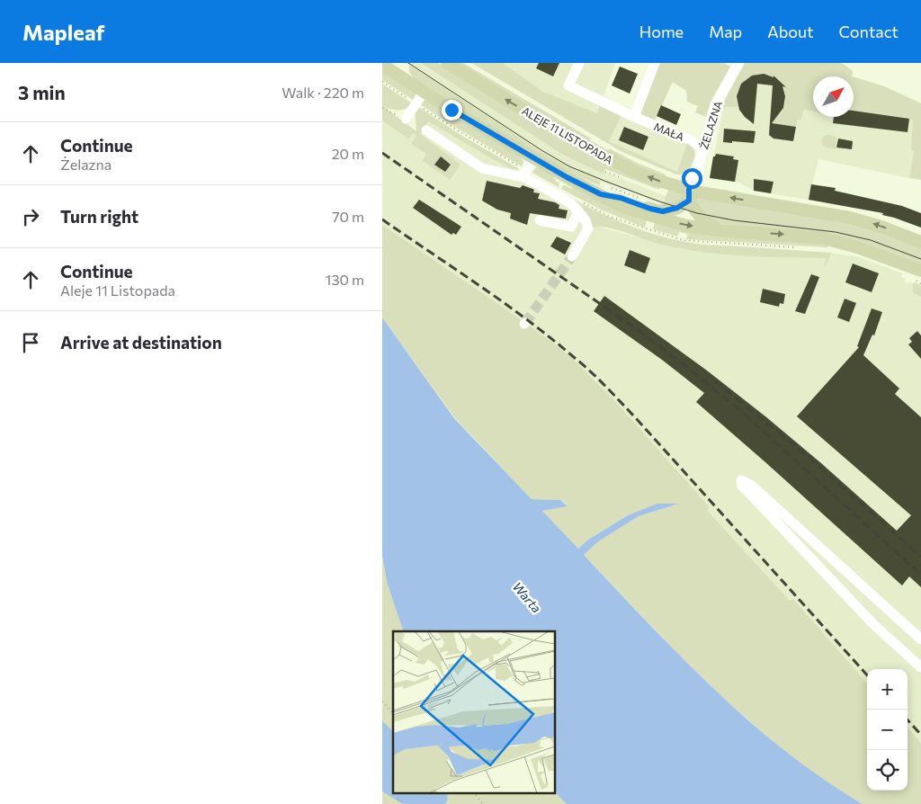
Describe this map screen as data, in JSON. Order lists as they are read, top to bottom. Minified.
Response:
{"streets":{"main road":["ALEJE 11 LISTOPADA"],"street":["ŻELAZNA","MAŁA"]},"crossings":[["ŻELAZNA","MAŁA"],["ŻELAZNA","ALEJE 11 LISTOPADA"]],"water":["Warta"],"north":"top right","page":{"header":"Mapleaf","nav":["Home","Map","About","Contact"],"heading":["3 min","Walk · 220 m"],"list":[["Continue","Żelazna","20 m"],["Turn right","70 m"],["Continue","Aleje 11 Listopada","130 m"],"Arrive at destination"],"map_buttons":["+","−"]}}
